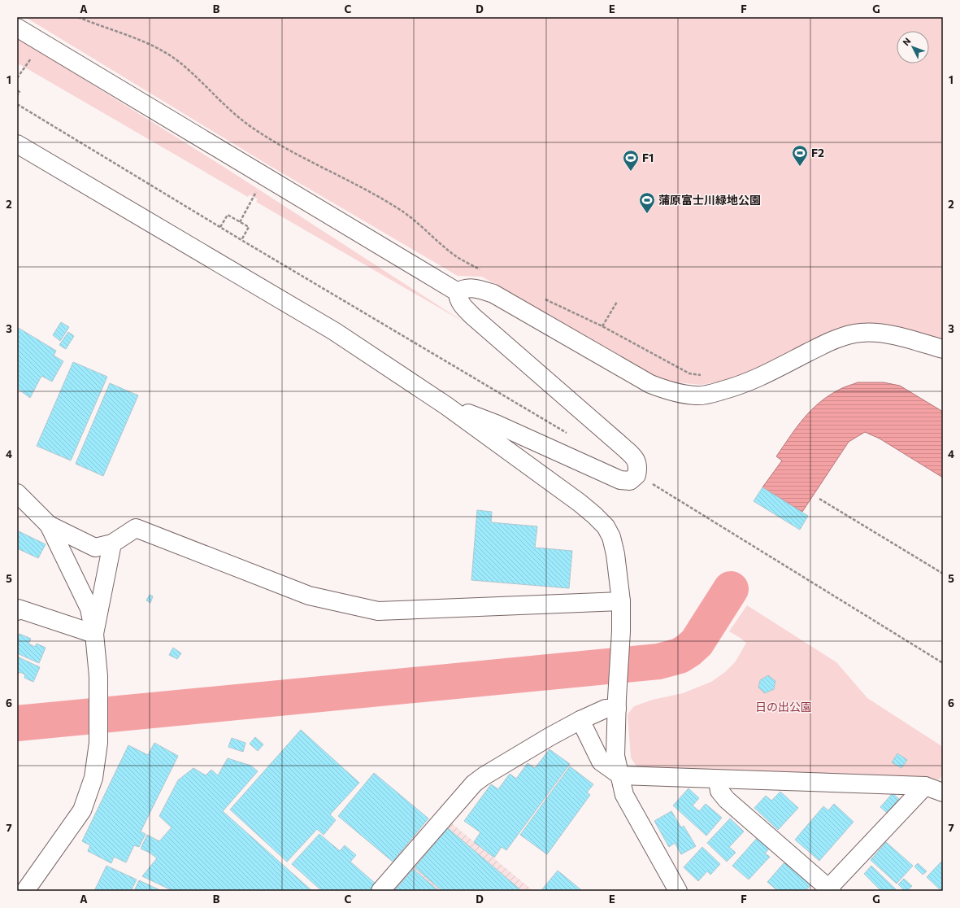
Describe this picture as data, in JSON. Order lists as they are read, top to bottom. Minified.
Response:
{"parks":["日の出公園"],"places":{"sports":["F2","F1","蒲原富士川緑地公園"]},"north":"top left","grid":{"columns":["A","B","C","D","E","F","G"],"rows":["1","2","3","4","5","6","7"]}}
